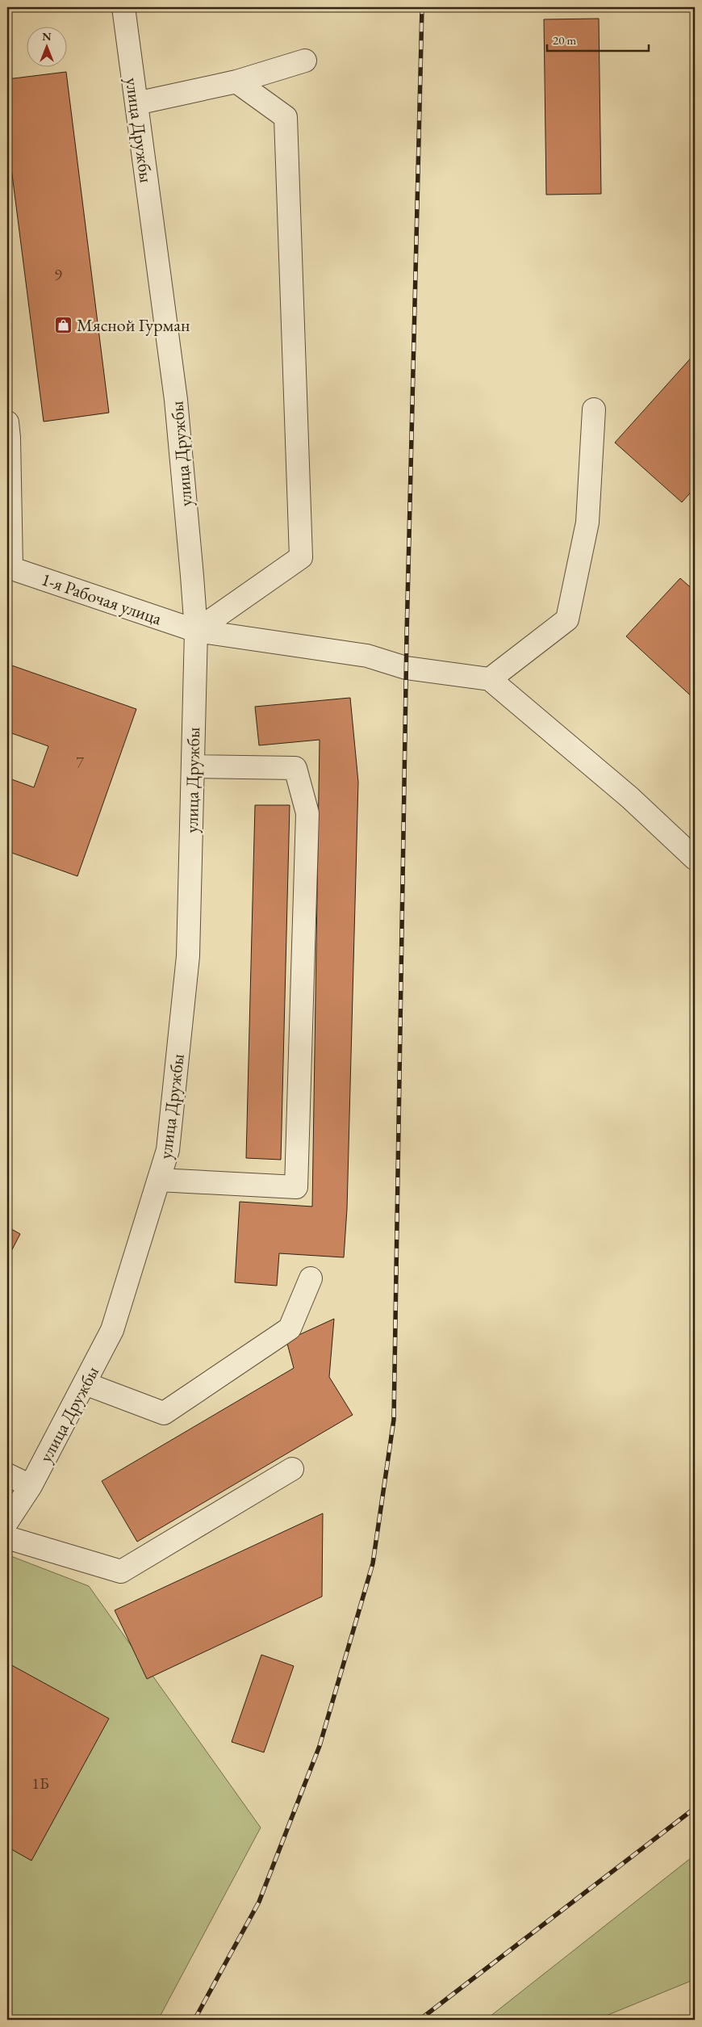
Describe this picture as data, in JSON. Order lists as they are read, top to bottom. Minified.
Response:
{"streets":{"street":["улица Дружбы","1-я Рабочая улица"]},"crossings":[["улица Дружбы","1-я Рабочая улица"]],"places":{"shop":["Мясной Гурман"]},"house_numbers":["9","7","1Б"],"scale_bar":"20 m","north":"top"}
